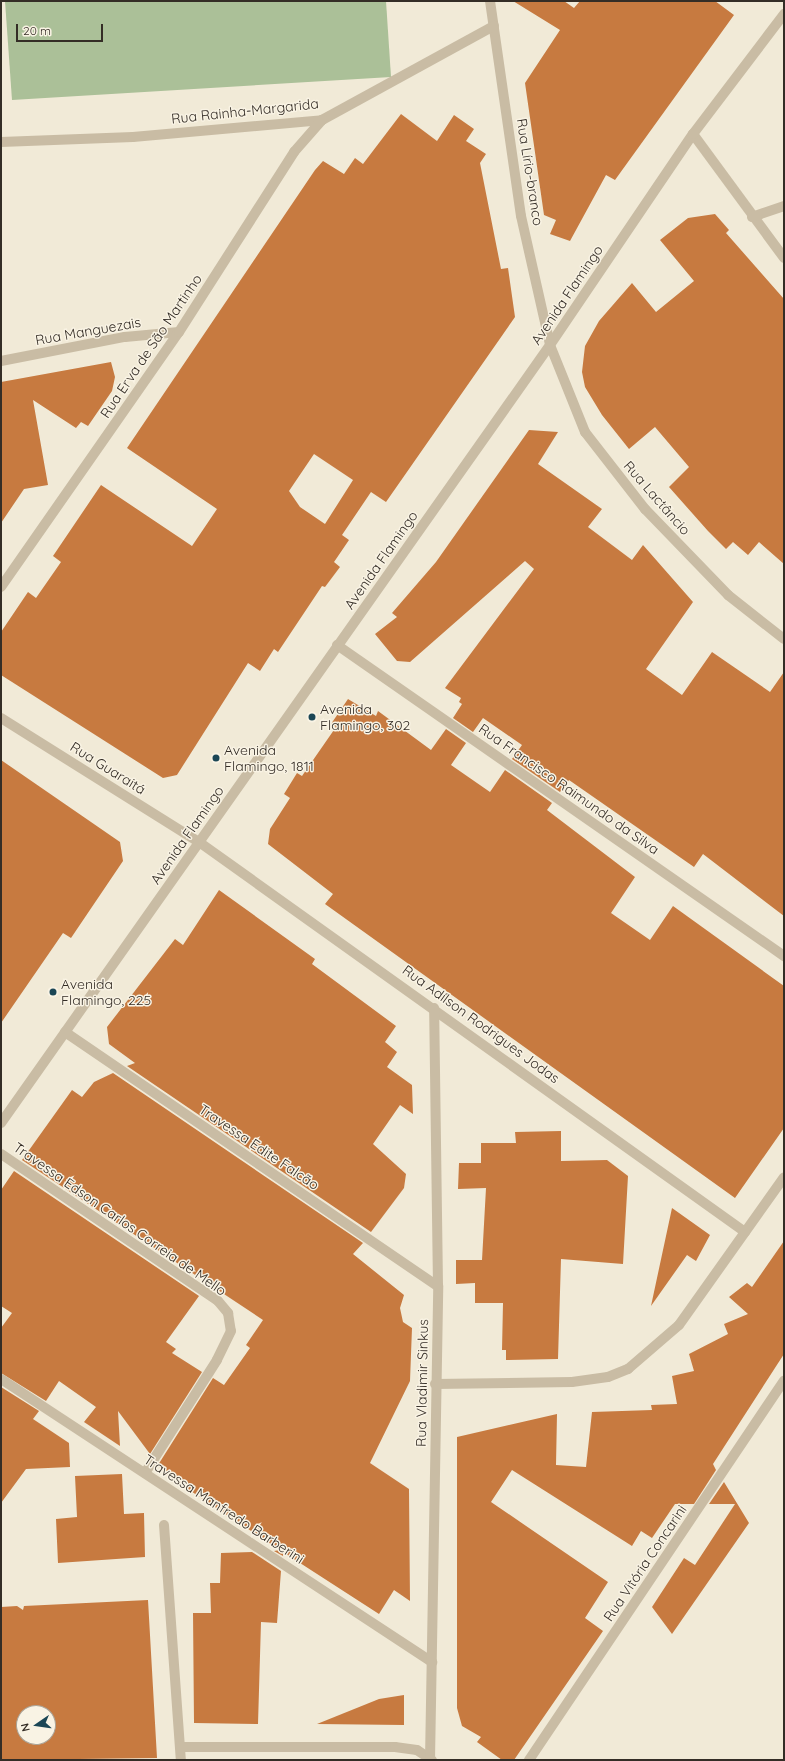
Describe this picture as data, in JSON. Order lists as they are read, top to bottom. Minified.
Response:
{"streets":{"street":["Rua Rainha-Margarida","Rua Lírio-branco","Avenida Flamingo","Rua Manguezais","Rua Erva de São Martinho","Rua Lactâncio","Rua Guaraitá","Rua Francisco Raimundo da Silva","Rua Adílson Rodrigues Jodas","Travessa Edite Falcão","Travessa Edson Carlos Correia de Mello","Rua Vladimir Sinkus","Travessa Manfredo Barberini","Rua Vitória Concarini"]},"crossings":[["Rua Rainha-Margarida","Rua Lírio-branco"],["Rua Rainha-Margarida","Rua Erva de São Martinho"],["Rua Lírio-branco","Avenida Flamingo"],["Rua Lírio-branco","Rua Lactâncio"],["Avenida Flamingo","Rua Lactâncio"],["Avenida Flamingo","Rua Guaraitá"],["Avenida Flamingo","Rua Francisco Raimundo da Silva"],["Avenida Flamingo","Rua Adílson Rodrigues Jodas"],["Avenida Flamingo","Travessa Edite Falcão"],["Rua Manguezais","Rua Erva de São Martinho"],["Rua Guaraitá","Rua Adílson Rodrigues Jodas"],["Rua Adílson Rodrigues Jodas","Rua Vladimir Sinkus"],["Travessa Edite Falcão","Rua Vladimir Sinkus"],["Travessa Edson Carlos Correia de Mello","Travessa Manfredo Barberini"],["Rua Vladimir Sinkus","Travessa Manfredo Barberini"]],"places":["Avenida Flamingo, 302","Avenida Flamingo, 1811","Avenida Flamingo, 225"],"scale_bar":"20 m","north":"left"}
